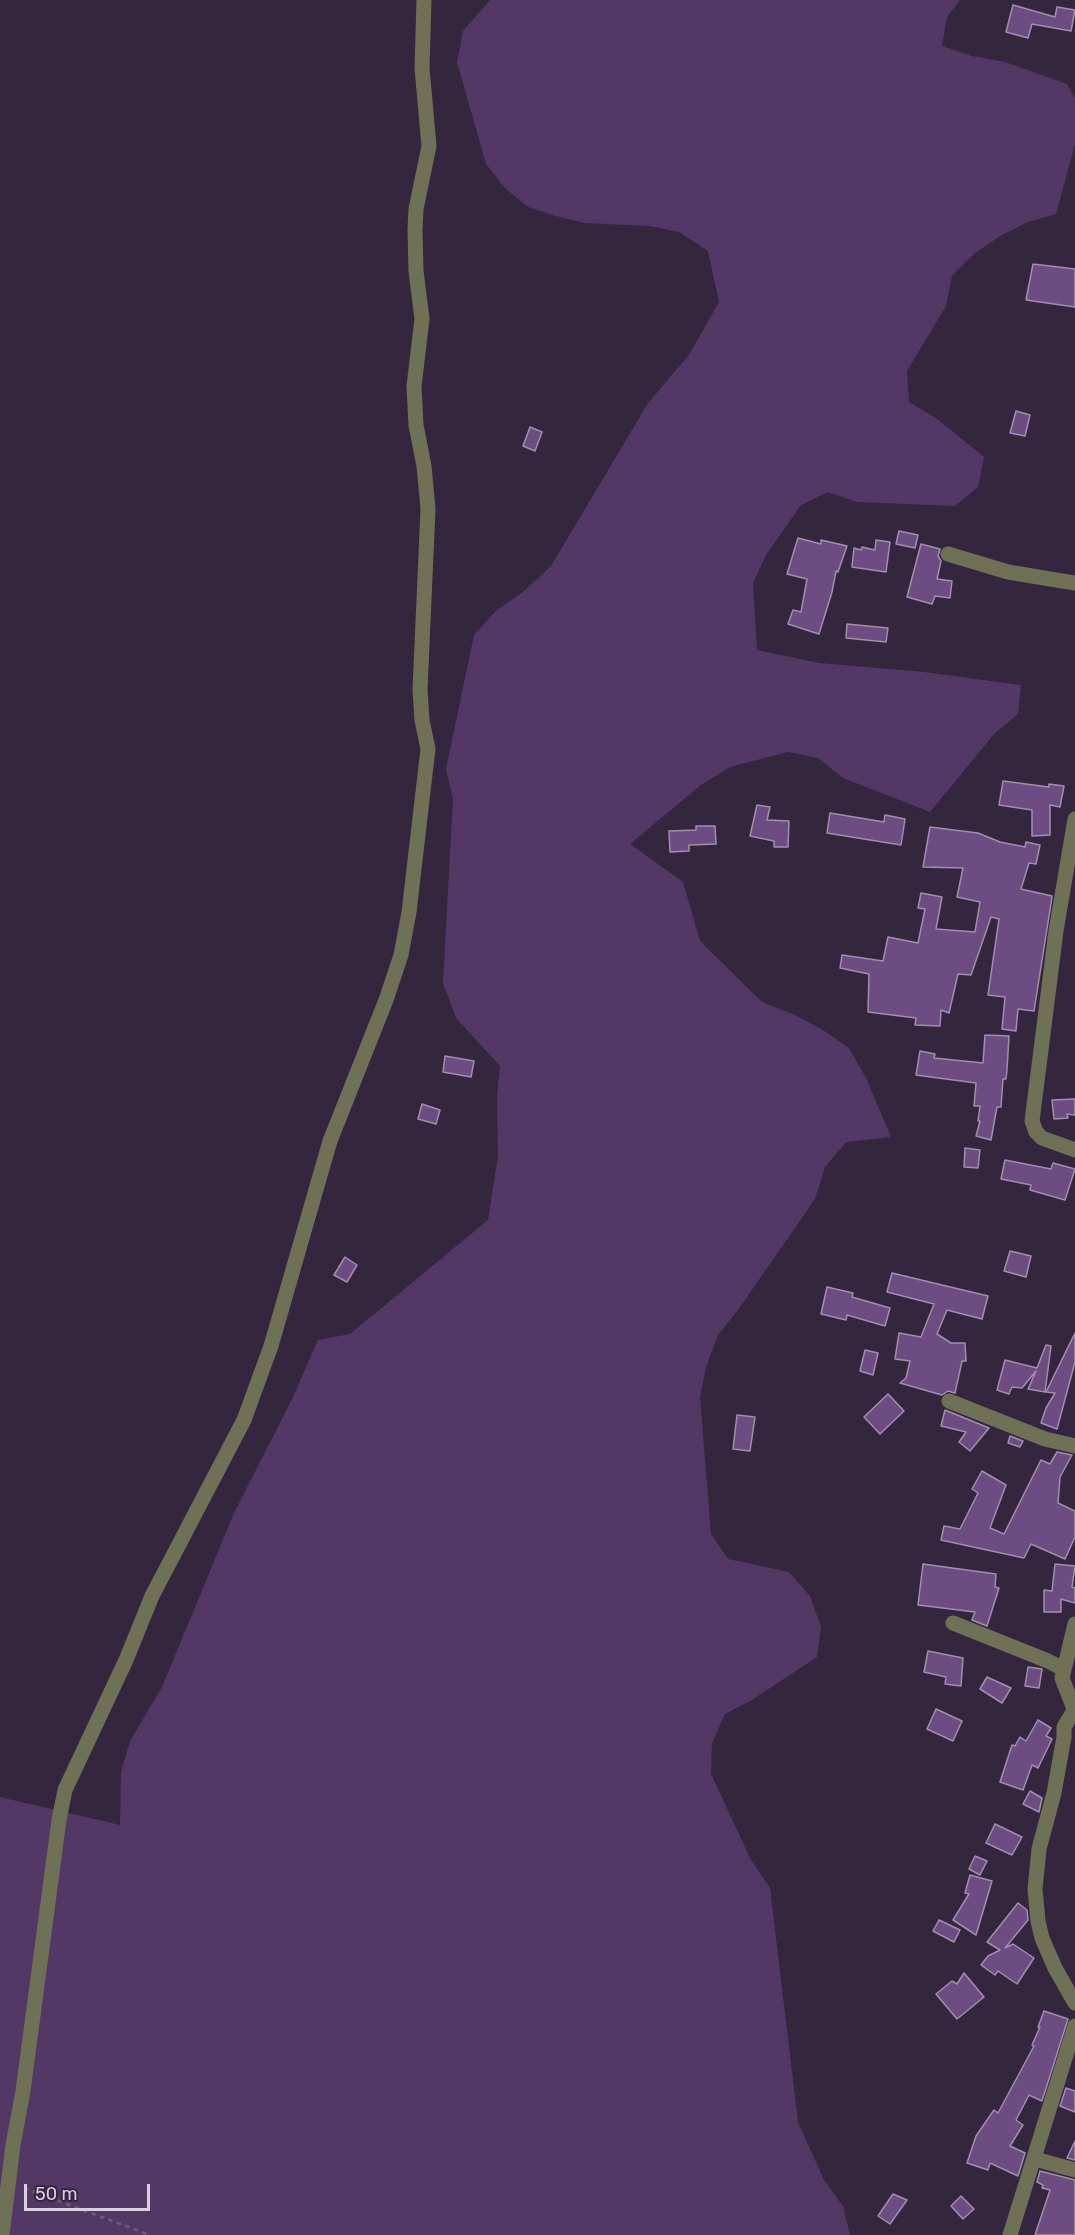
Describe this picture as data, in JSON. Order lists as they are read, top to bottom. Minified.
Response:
{"scale_bar":"50 m"}
